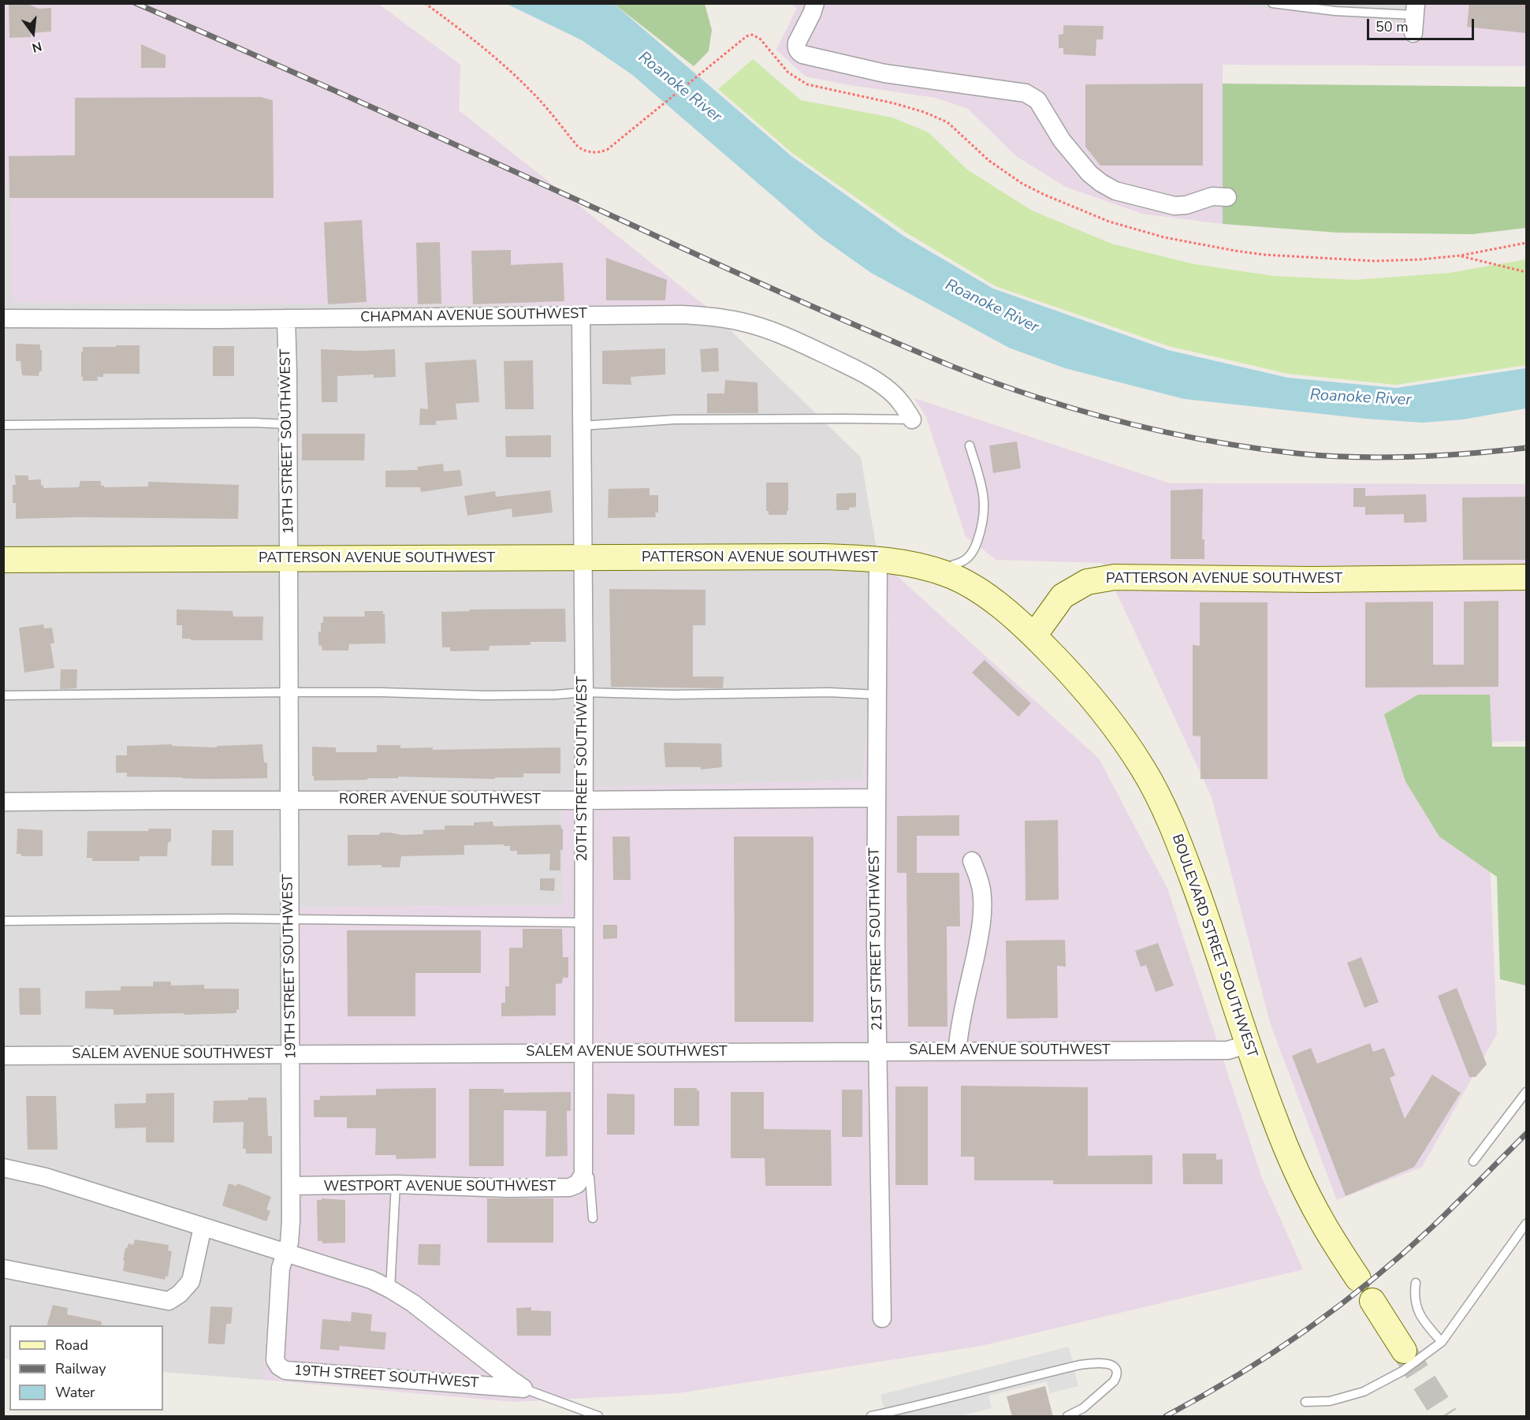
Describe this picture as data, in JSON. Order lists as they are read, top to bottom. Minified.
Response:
{"streets":{"main road":["PATTERSON AVENUE SOUTHWEST","BOULEVARD STREET SOUTHWEST"],"street":["CHAPMAN AVENUE SOUTHWEST","19TH STREET SOUTHWEST","20TH STREET SOUTHWEST","RORER AVENUE SOUTHWEST","21ST STREET SOUTHWEST","SALEM AVENUE SOUTHWEST","WESTPORT AVENUE SOUTHWEST"]},"crossings":[["CHAPMAN AVENUE SOUTHWEST","19TH STREET SOUTHWEST"],["CHAPMAN AVENUE SOUTHWEST","20TH STREET SOUTHWEST"],["19TH STREET SOUTHWEST","PATTERSON AVENUE SOUTHWEST"],["19TH STREET SOUTHWEST","RORER AVENUE SOUTHWEST"],["19TH STREET SOUTHWEST","SALEM AVENUE SOUTHWEST"],["19TH STREET SOUTHWEST","WESTPORT AVENUE SOUTHWEST"],["PATTERSON AVENUE SOUTHWEST","20TH STREET SOUTHWEST"],["PATTERSON AVENUE SOUTHWEST","21ST STREET SOUTHWEST"],["PATTERSON AVENUE SOUTHWEST","BOULEVARD STREET SOUTHWEST"],["20TH STREET SOUTHWEST","RORER AVENUE SOUTHWEST"],["20TH STREET SOUTHWEST","SALEM AVENUE SOUTHWEST"],["20TH STREET SOUTHWEST","WESTPORT AVENUE SOUTHWEST"],["RORER AVENUE SOUTHWEST","21ST STREET SOUTHWEST"],["21ST STREET SOUTHWEST","SALEM AVENUE SOUTHWEST"],["BOULEVARD STREET SOUTHWEST","SALEM AVENUE SOUTHWEST"]],"water":["Roanoke River"],"legend":["Road","Railway","Water"],"scale_bar":"50 m","north":"bottom"}
